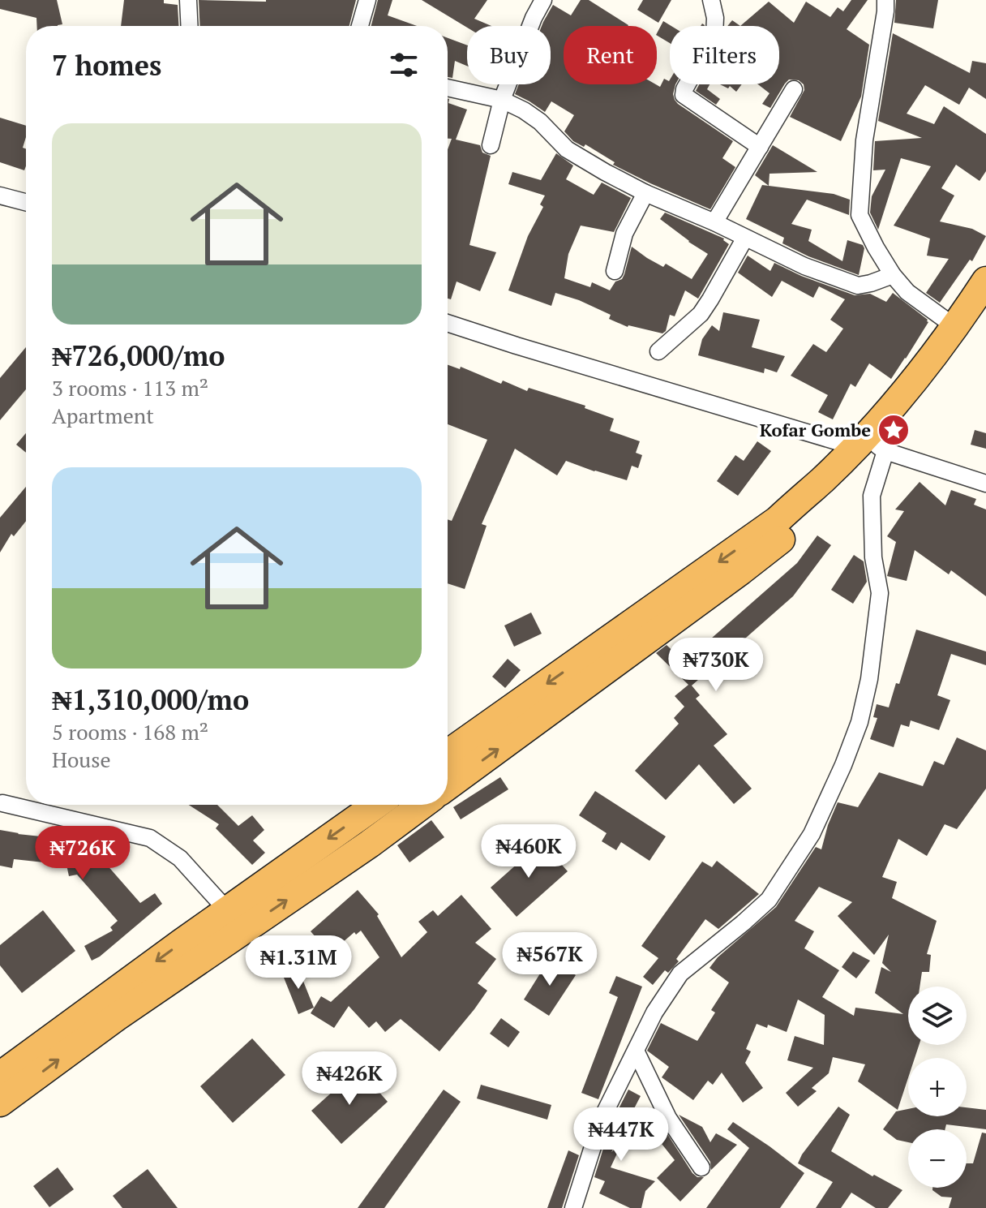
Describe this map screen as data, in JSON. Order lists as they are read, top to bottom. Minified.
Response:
{"places":{"place":["Kofar Gombe"]},"page":{"chip":["Buy","Rent","Filters"],"heading":"7 homes","list":[{"name":"₦726,000/mo","note":"3 rooms · 113 m² · Apartment"},{"name":"₦1,310,000/mo","note":"5 rooms · 168 m² · House"}],"price":["₦730K","₦460K","₦726K","₦567K","₦1.31M","₦426K","₦447K"],"map_buttons":["+","−"]}}
